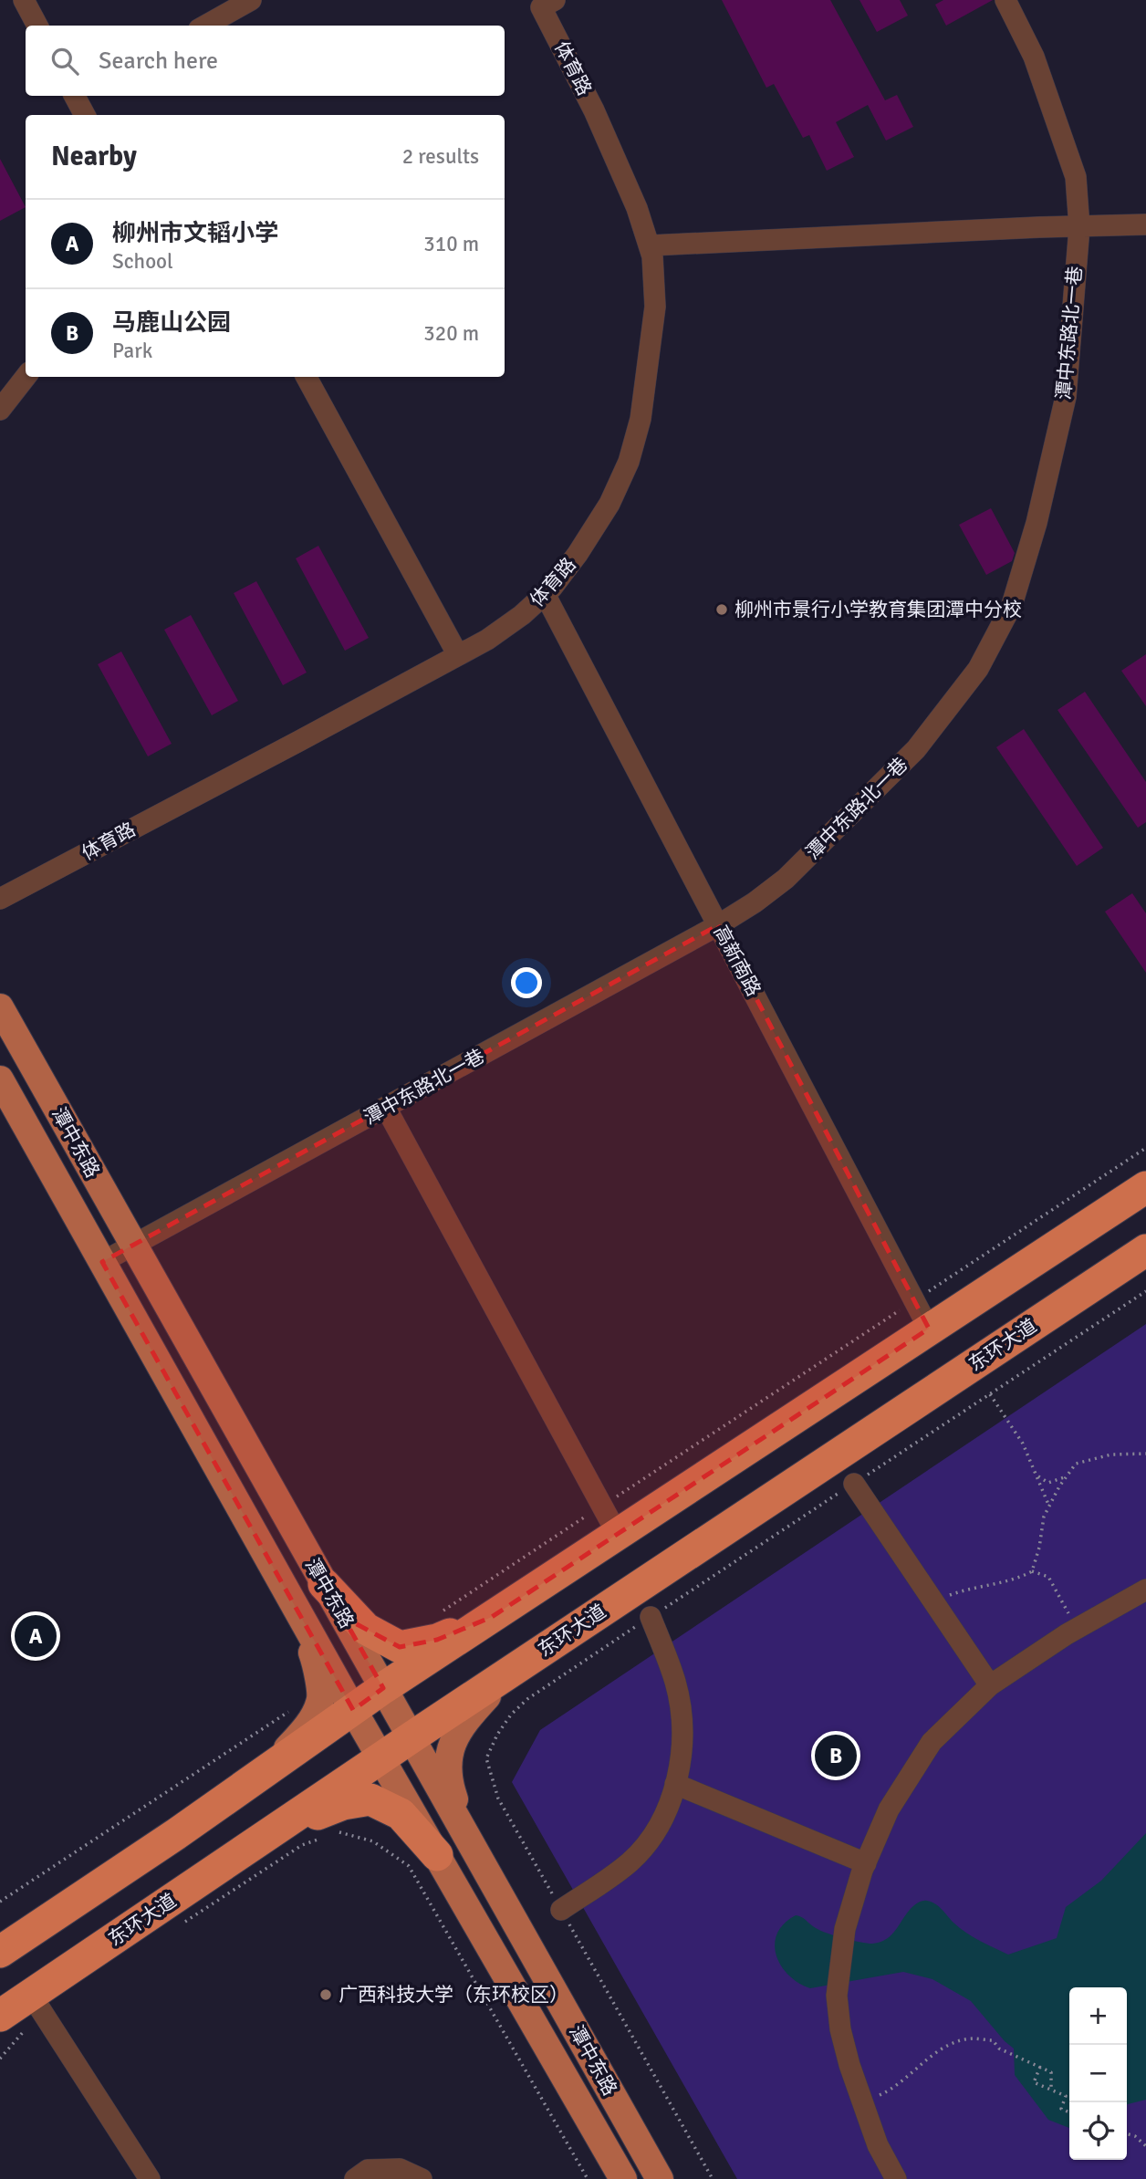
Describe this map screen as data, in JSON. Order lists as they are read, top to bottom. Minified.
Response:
{"streets":{"highway":["东环大道"],"main road":["潭中东路"],"street":["体育路","潭中东路北一巷","高新南路"]},"crossings":[["体育路","高新南路"],["潭中东路北一巷","高新南路"],["潭中东路北一巷","潭中东路"],["潭中东路","东环大道"]],"places":["柳州市景行小学教育集团潭中分校","广西科技大学（东环校区）"],"page":{"search":"Search here","heading":["Nearby","2 results"],"list":[{"mark":"A","name":"柳州市文韬小学","note":"School","value":"310 m"},{"mark":"B","name":"马鹿山公园","note":"Park","value":"320 m"}],"pins":["A","B"],"map_buttons":["+","−"]}}
